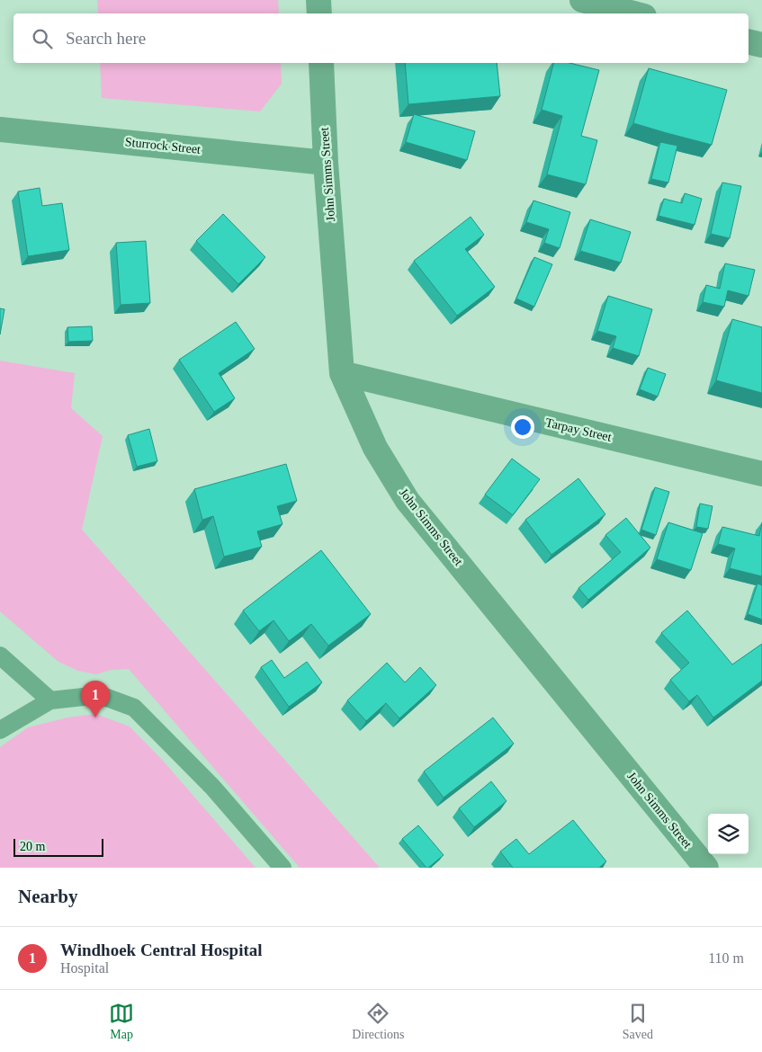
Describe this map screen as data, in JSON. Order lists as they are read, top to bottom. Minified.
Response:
{"streets":{"street":["Sturrock Street","John Simms Street","Tarpay Street"]},"crossings":[["Sturrock Street","John Simms Street"],["John Simms Street","Tarpay Street"]],"scale_bar":"20 m","page":{"search":"Search here","pins":"1","scale":"20 m","heading":"Nearby","list":[{"mark":"1","name":"Windhoek Central Hospital","note":"Hospital","value":"110 m"}],"nav":["Map","Directions","Saved"]}}
